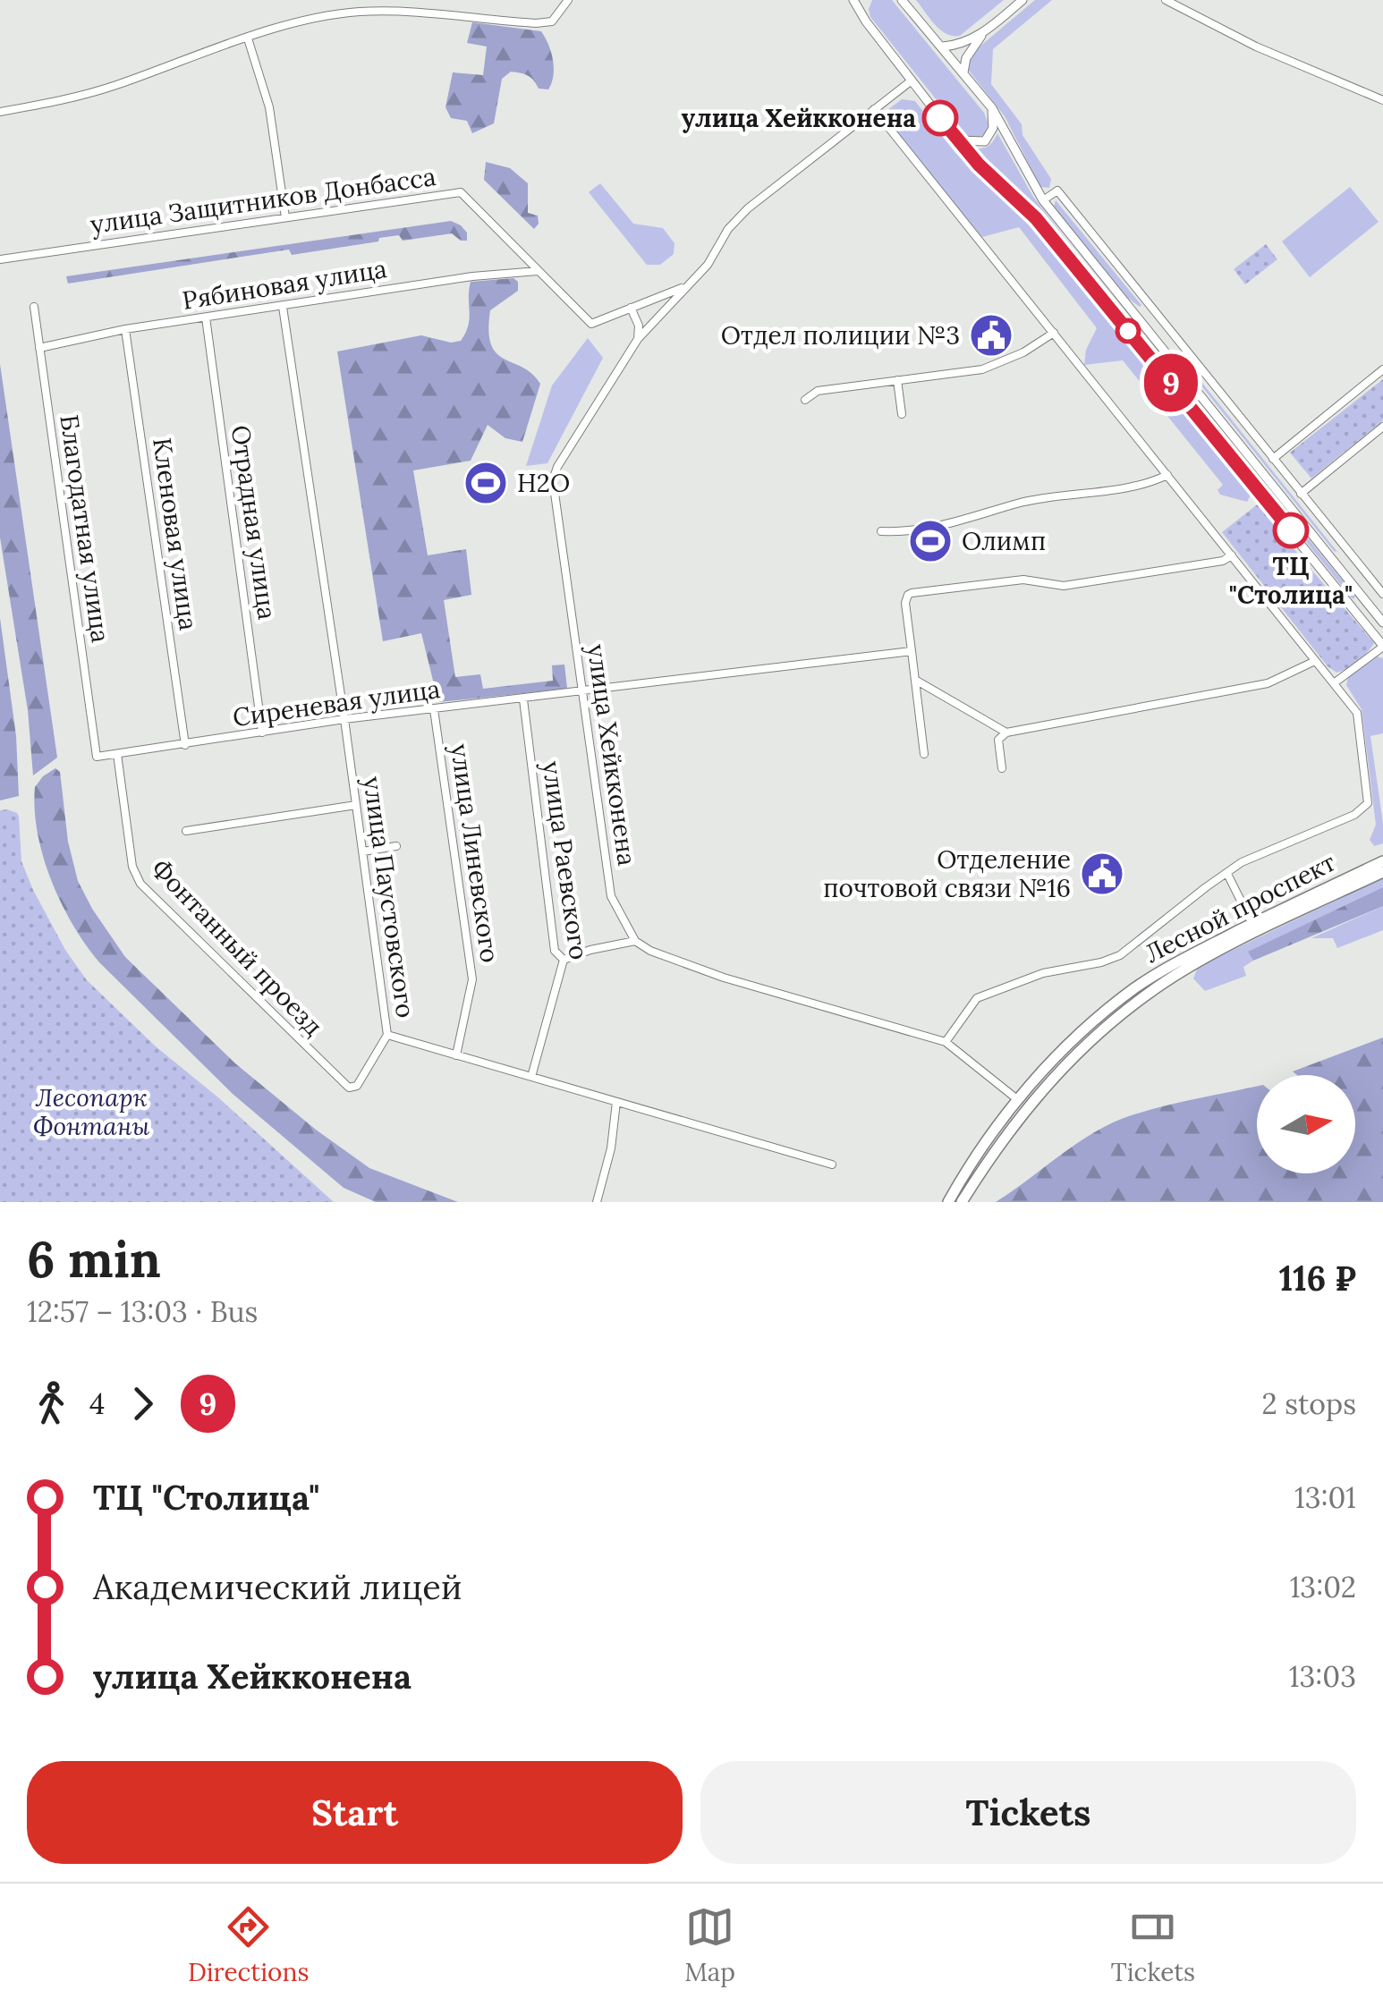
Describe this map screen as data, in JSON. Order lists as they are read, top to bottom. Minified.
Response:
{"streets":{"main road":["Лесной проспект"],"street":["улица Защитников Донбасса","Рябиновая улица","Отрадная улица","Благодатная улица","Кленовая улица","Сиреневая улица","улица Хейкконена","улица Линевского","улица Раевского","улица Паустовского","Фонтанный проезд"]},"crossings":[["улица Защитников Донбасса","Рябиновая улица"],["улица Защитников Донбасса","улица Хейкконена"],["Рябиновая улица","Отрадная улица"],["Рябиновая улица","Благодатная улица"],["Рябиновая улица","Кленовая улица"],["Рябиновая улица","улица Паустовского"],["Отрадная улица","Сиреневая улица"],["Благодатная улица","Сиреневая улица"],["Кленовая улица","Сиреневая улица"],["Сиреневая улица","улица Хейкконена"],["Сиреневая улица","улица Линевского"],["Сиреневая улица","улица Раевского"],["Сиреневая улица","улица Паустовского"],["Сиреневая улица","Фонтанный проезд"],["улица Линевского","улица Паустовского"],["улица Раевского","улица Паустовского"],["улица Паустовского","Фонтанный проезд"]],"parks":["Лесопарк Фонтаны"],"places":{"other":["улица Хейкконена","ТЦ \"Столица\""],"public building":["Отдел полиции №3","Отделение почтовой связи №16"],"sports":["H2O","Олимп"]},"lines":["bus line 9"],"north":"right","page":{"on_map":"9","heading":["6 min","12:57 – 13:03 · Bus","116 ₽"],"legs":["4","9","2 stops"],"list":[{"name":"ТЦ \"Столица\"","value":"13:01"},{"name":"Академический лицей","value":"13:02"},{"name":"улица Хейкконена","value":"13:03"}],"buttons":["Start","Tickets"],"tabs":["Directions","Map","Tickets"]}}
